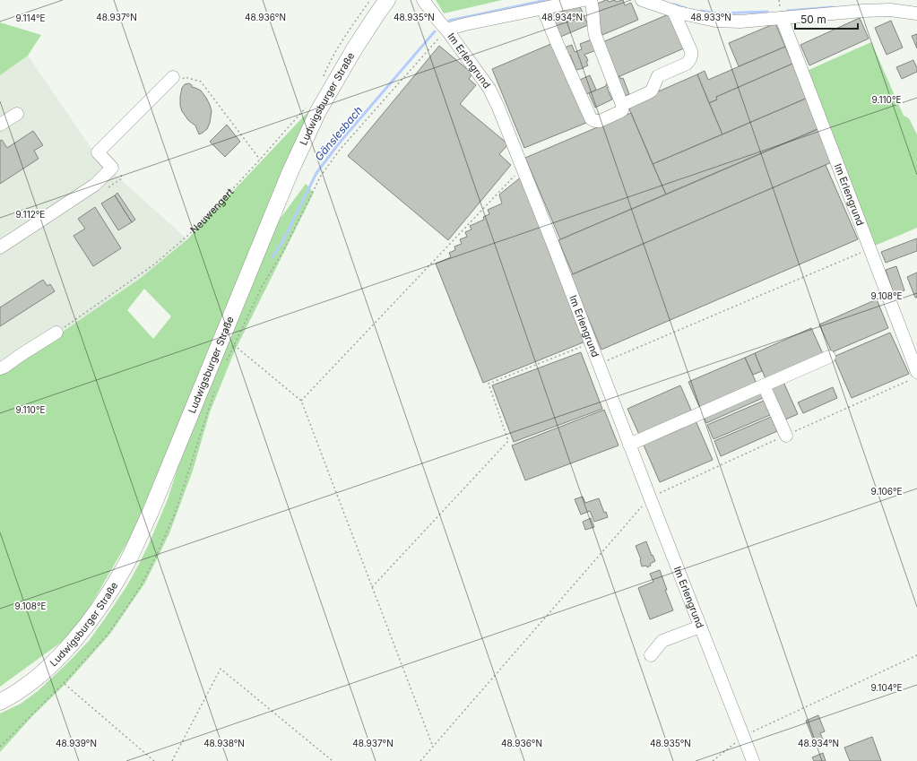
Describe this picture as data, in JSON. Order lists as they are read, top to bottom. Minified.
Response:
{"streets":{"main road":["Ludwigsburger Straße"],"street":["Im Erlengrund"],"path":["Neuwengert"]},"water":["Gänslesbach"],"scale_bar":"50 m","coordinates":["48.937°N","48.936°N","48.935°N","48.934°N","48.933°N","9.114°E","9.110°E","9.112°E","9.108°E","9.106°E","9.104°E","48.939°N","48.938°N"]}
